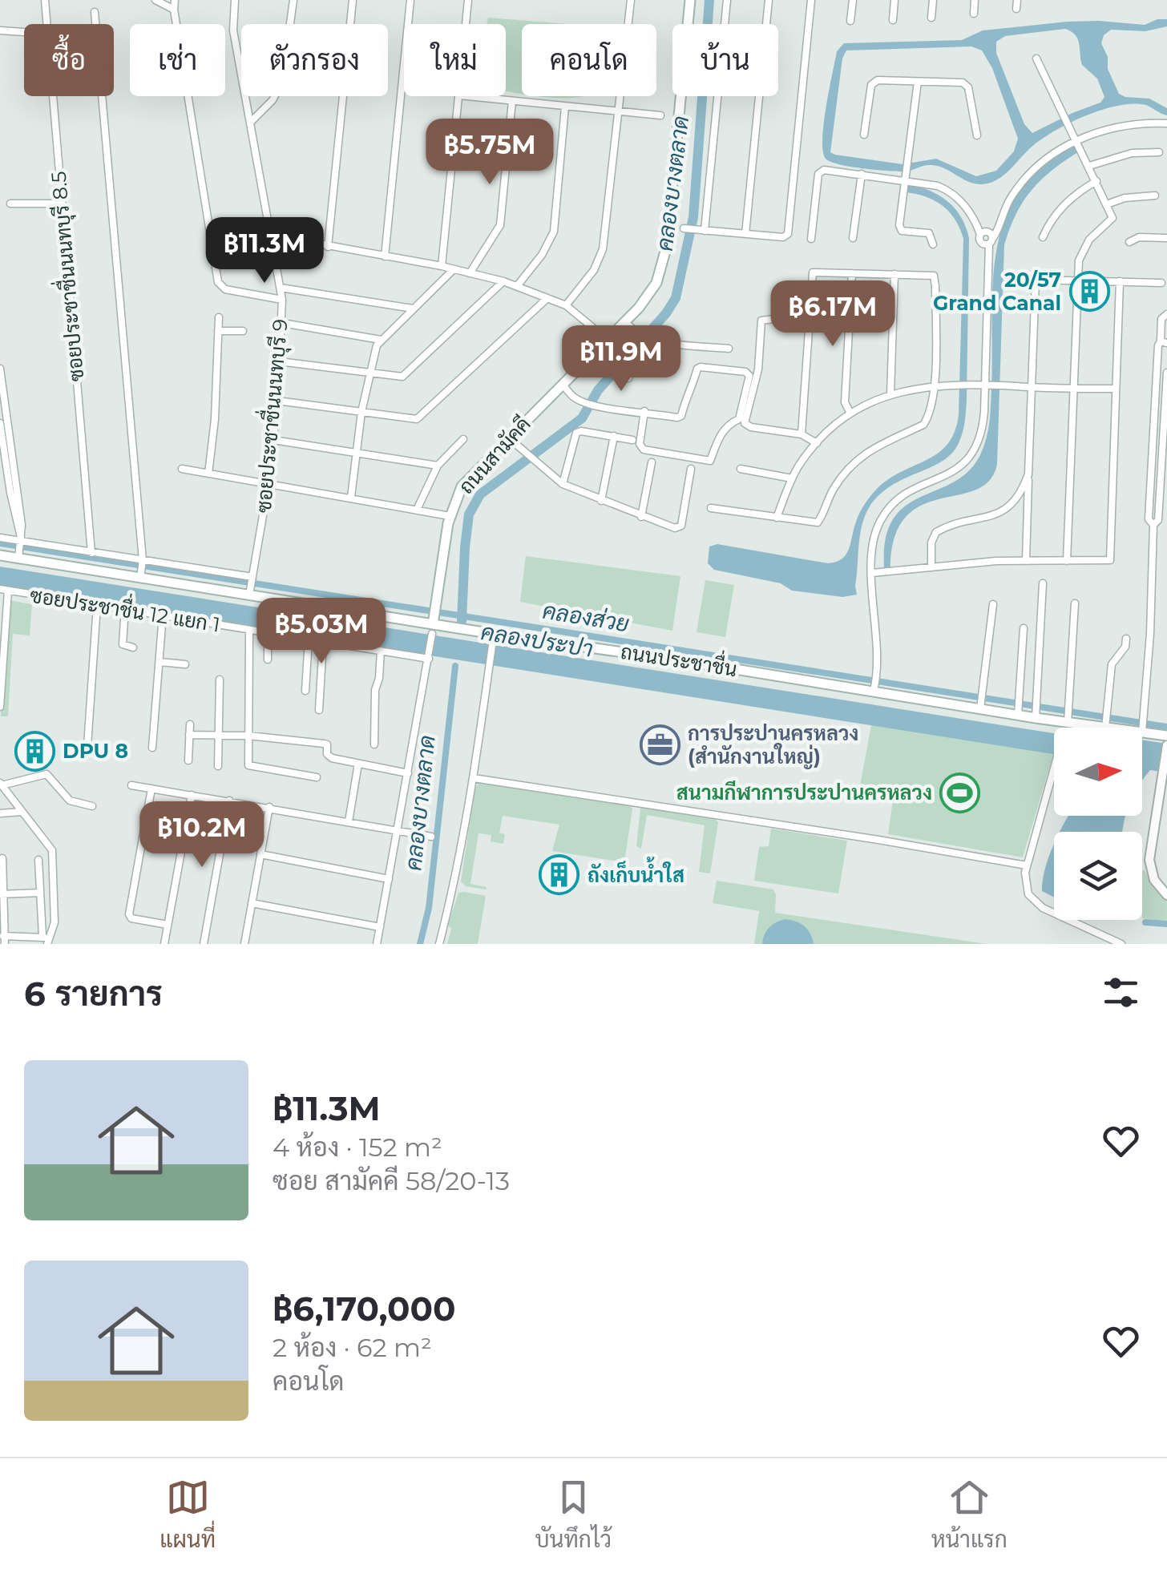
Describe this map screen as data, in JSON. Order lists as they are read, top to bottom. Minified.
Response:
{"streets":{"main road":["ถนนสามัคคี","ถนนประชาชื่น"],"street":["ซอยประชาชื่นนนทบุรี 8.5","ซอยประชาชื่นนนทบุรี 9","ซอยประชาชื่น 12 แยก 1"]},"crossings":[["ซอยประชาชื่นนนทบุรี 8.5","ถนนประชาชื่น"],["ซอยประชาชื่นนนทบุรี 9","ถนนประชาชื่น"],["ถนนสามัคคี","ถนนประชาชื่น"]],"water":["คลองบางตลาด","คลองส่วย","คลองประปา"],"places":{"building":["20/57 Grand Canal","DPU 8","ถังเก็บน้ำใส"],"office":["การประปานครหลวง (สำนักงานใหญ่)"],"sports":["สนามกีฬาการประปานครหลวง"]},"north":"right","page":{"chip":["ซื้อ","เช่า","ตัวกรอง","ใหม่","คอนโด","บ้าน"],"price":["฿5.75M","฿11.3M","฿6.17M","฿11.9M","฿5.03M","฿10.2M"],"heading":"6 รายการ","list":[{"name":"฿11.3M","note":"4 ห้อง · 152 m² · ซอย สามัคคี 58/20-13"},{"name":"฿6,170,000","note":"2 ห้อง · 62 m² · คอนโด"}],"tabs":["แผนที่","บันทึกไว้","หน้าแรก"]}}
